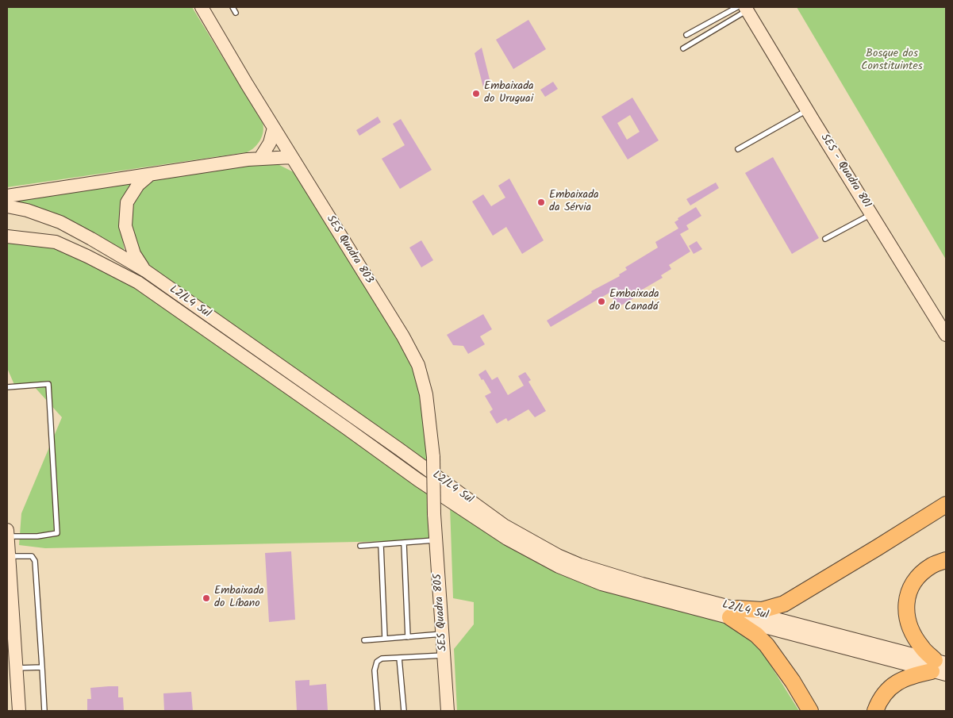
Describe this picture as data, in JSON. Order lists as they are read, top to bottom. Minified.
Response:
{"streets":{"main road":["SES - Quadra 801","SES Quadra 803","L2/L4 Sul","SES Quadra 805"]},"crossings":[["SES Quadra 803","SES Quadra 805"]],"parks":["Bosque dos Constituintes"],"places":["Embaixada do Uruguai","Embaixada da Sérvia","Embaixada do Canadá","Embaixada do Líbano"]}
